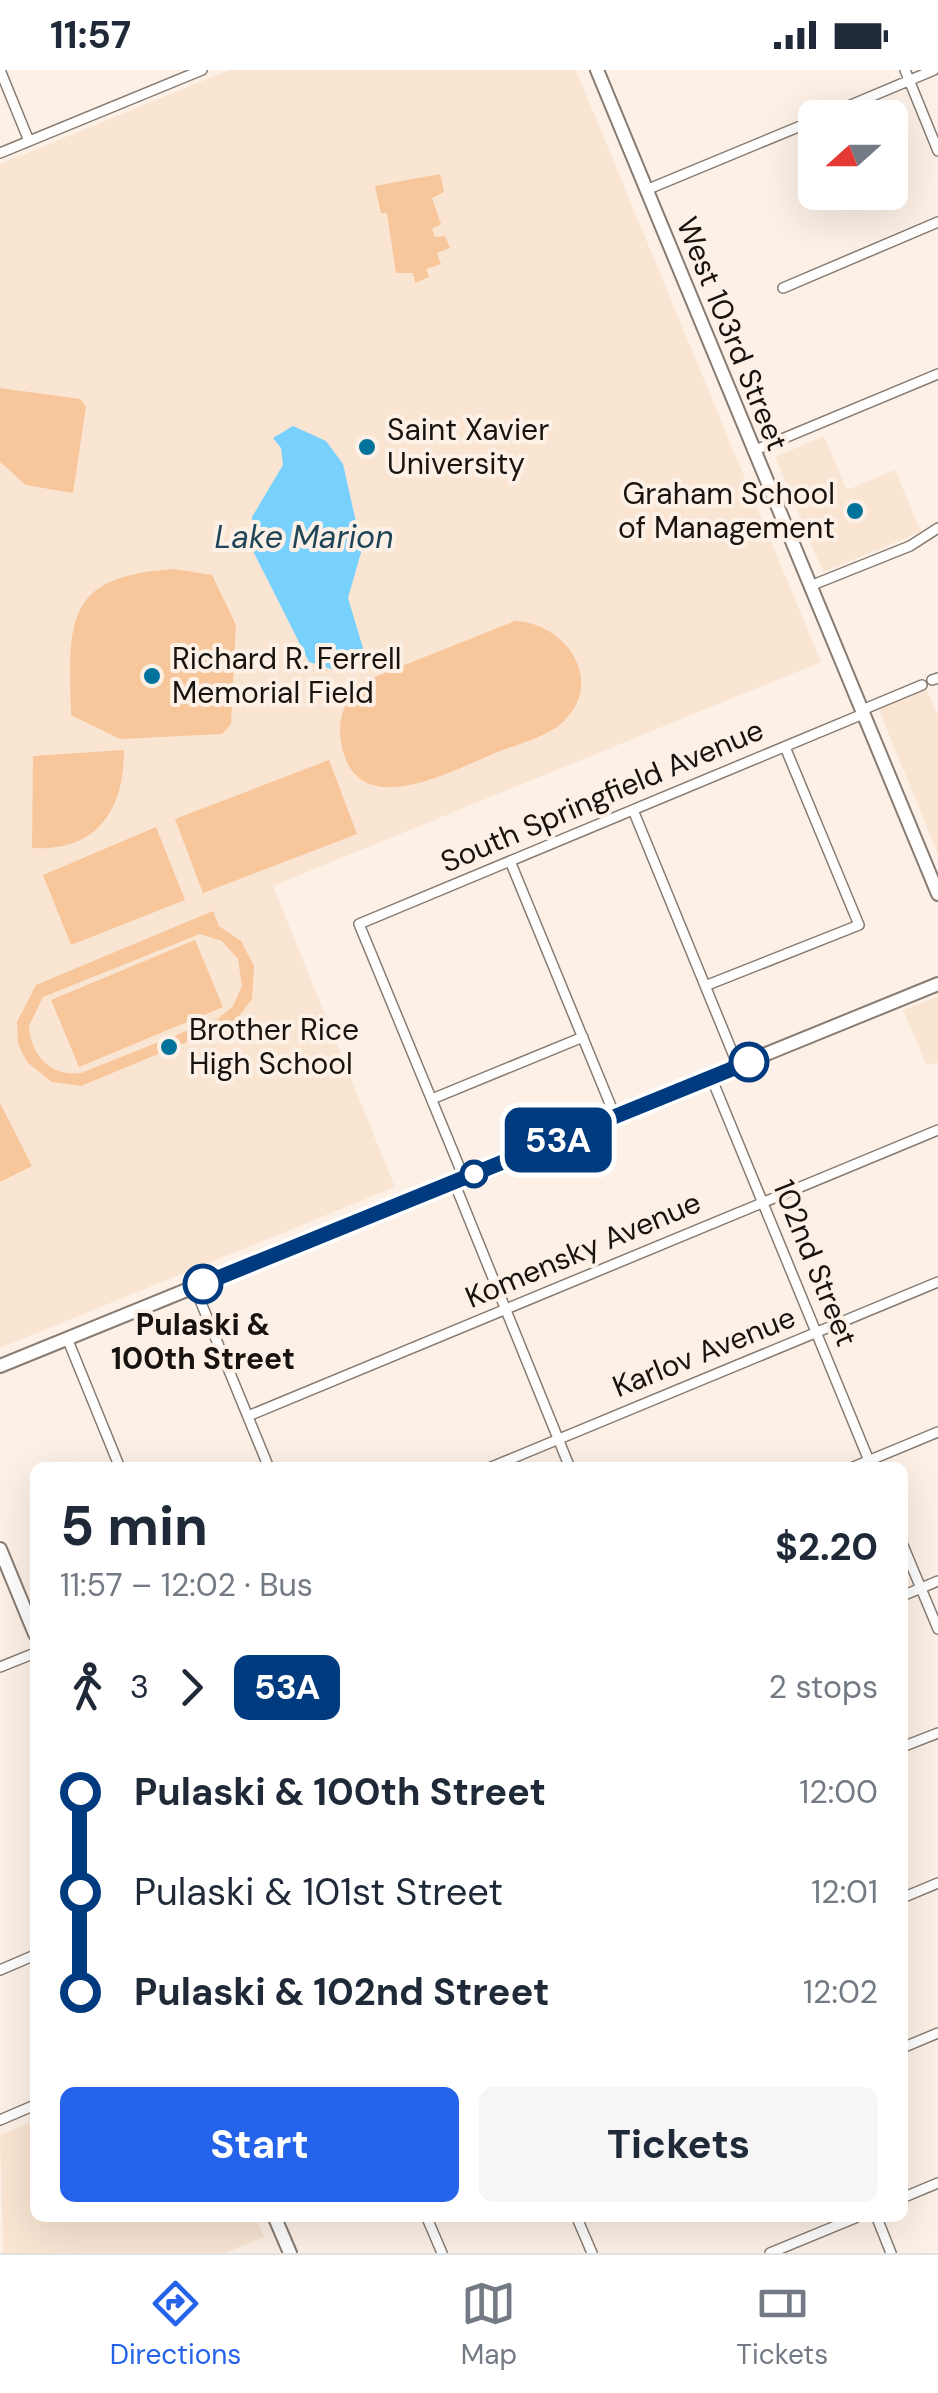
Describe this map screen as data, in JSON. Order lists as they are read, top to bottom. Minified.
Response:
{"streets":{"main road":["West 103rd Street"],"street":["South Springfield Avenue","Komensky Avenue","102nd Street","Karlov Avenue"]},"crossings":[["West 103rd Street","South Springfield Avenue"],["Komensky Avenue","102nd Street"],["102nd Street","Karlov Avenue"]],"water":["Lake Marion"],"places":["Saint Xavier University","Graham School of Management","Richard R. Ferrell Memorial Field","Brother Rice High School","Pulaski & 100th Street"],"lines":["bus line 53A"],"north":"left","page":{"status":"11:57","on_map":"53A","heading":["5 min","11:57 – 12:02 · Bus","$2.20"],"legs":["3","53A","2 stops"],"list":[{"name":"Pulaski & 100th Street","value":"12:00"},{"name":"Pulaski & 101st Street","value":"12:01"},{"name":"Pulaski & 102nd Street","value":"12:02"}],"buttons":["Start","Tickets"],"tabs":["Directions","Map","Tickets"]}}
